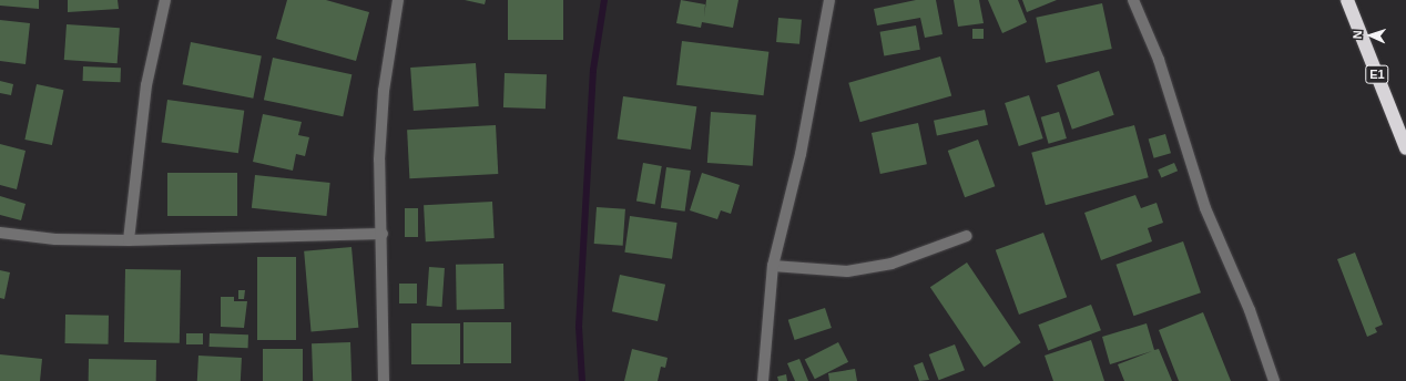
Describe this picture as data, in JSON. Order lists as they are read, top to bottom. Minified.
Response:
{"streets":{"highway":["E1"]},"north":"left"}
